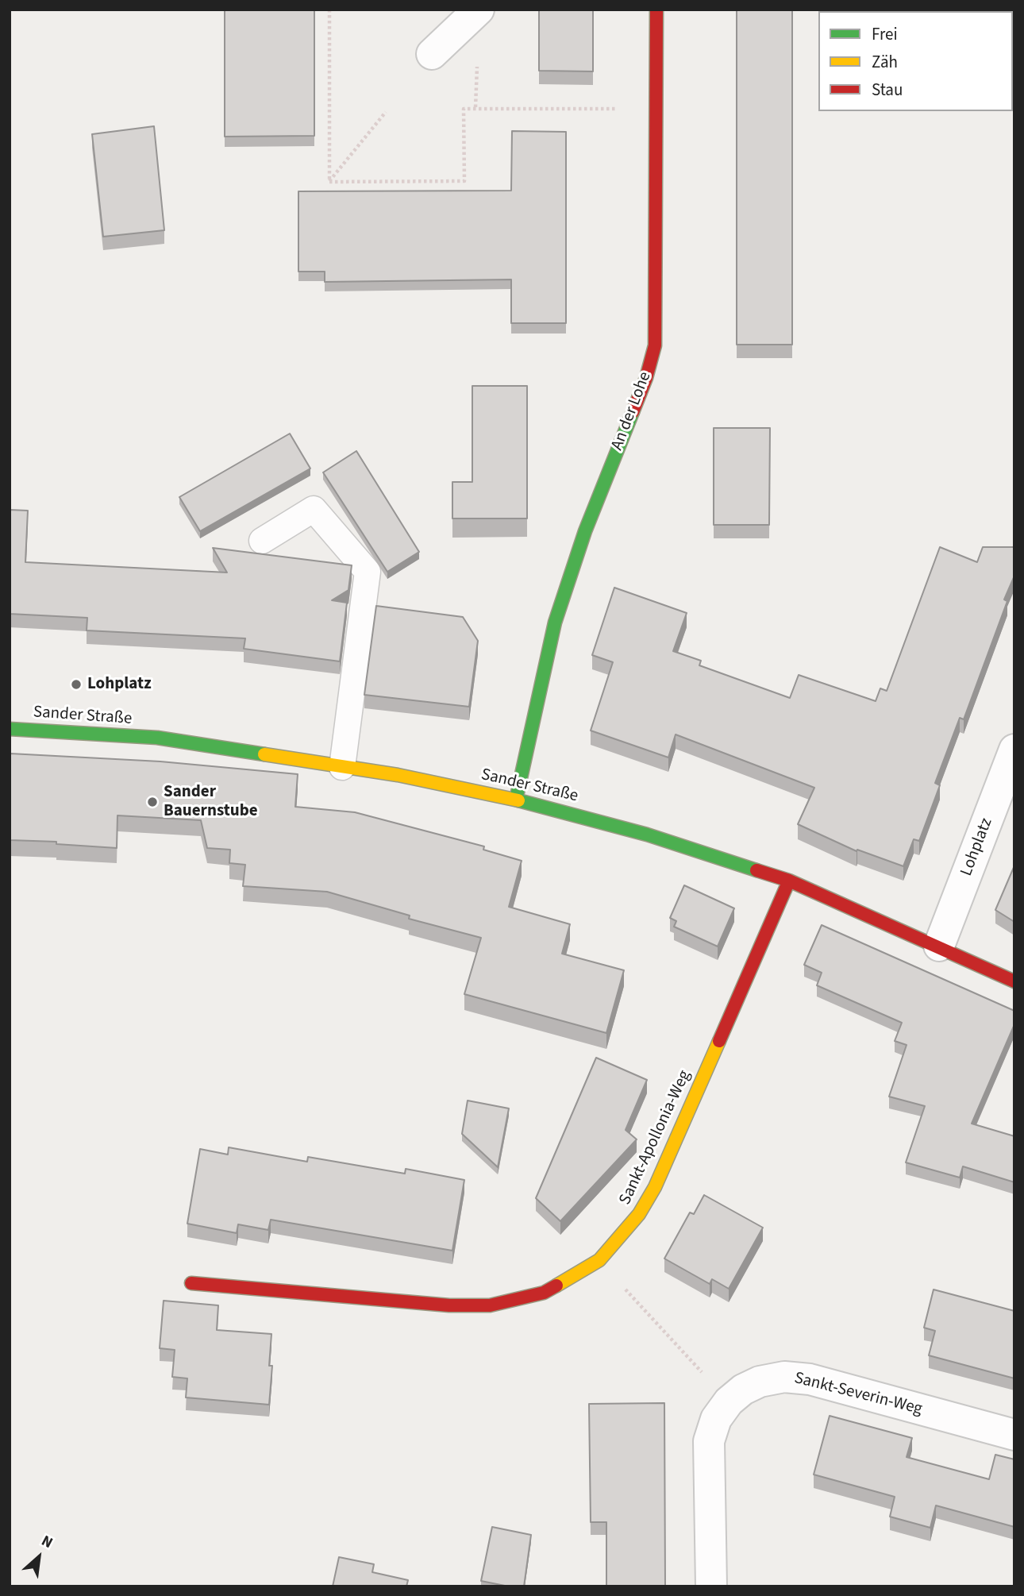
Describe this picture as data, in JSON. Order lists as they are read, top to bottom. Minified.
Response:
{"streets":{"street":["An der Lohe","Sander Straße","Lohplatz","Sankt-Apollonia-Weg","Sankt-Severin-Weg"]},"crossings":[["An der Lohe","Sander Straße"],["Sander Straße","Lohplatz"],["Sander Straße","Sankt-Apollonia-Weg"]],"places":["Lohplatz","Sander Bauernstube"],"legend":["Frei","Zäh","Stau"],"north":"top right"}
